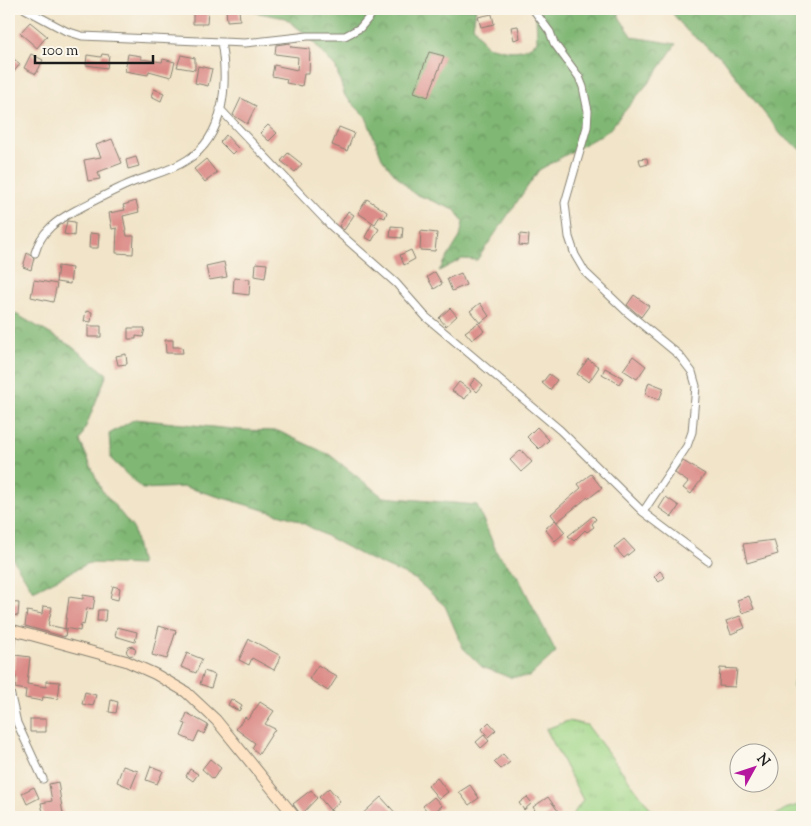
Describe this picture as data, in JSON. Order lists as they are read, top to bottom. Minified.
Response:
{"scale_bar":"100 m","north":"top right"}
